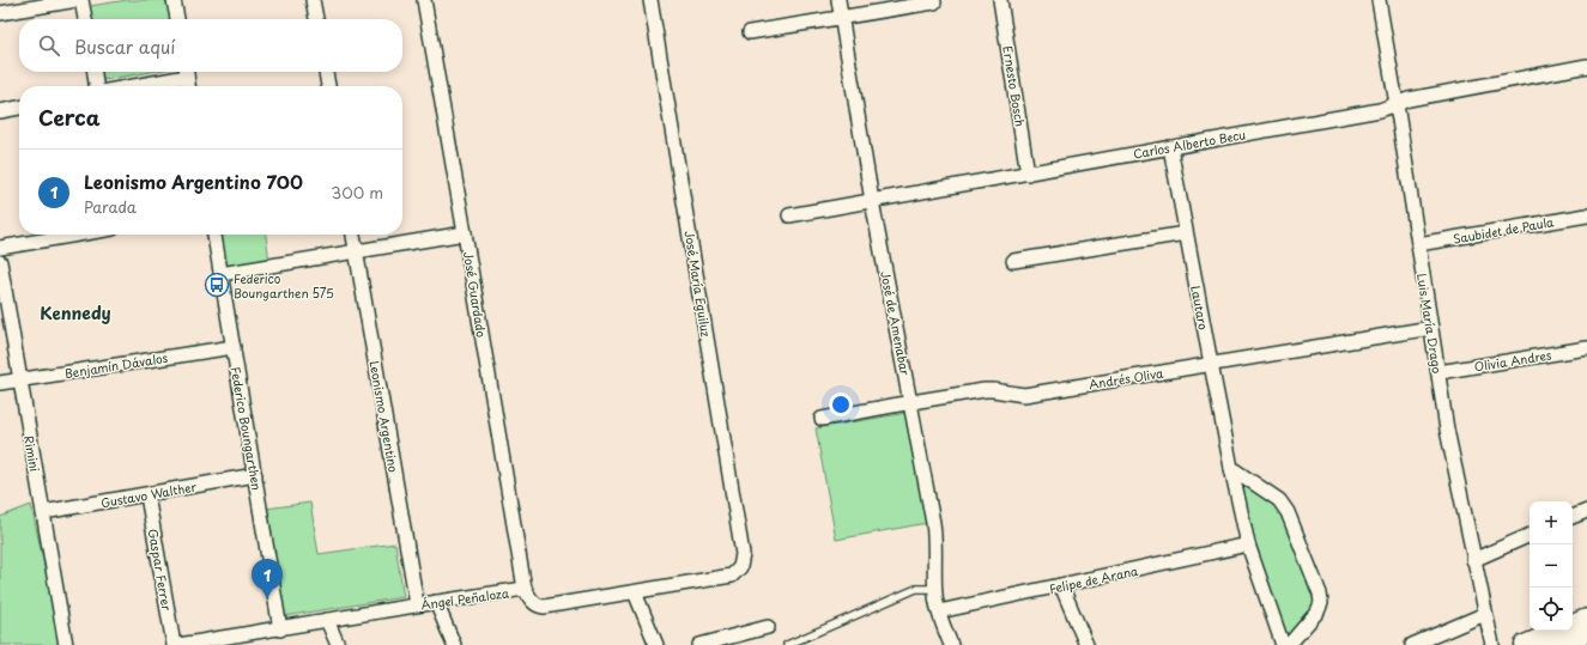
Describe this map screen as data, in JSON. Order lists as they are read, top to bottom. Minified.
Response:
{"streets":{"street":["Ernesto Bosch","Carlos Alberto Becu","Saubidet de Paula","José María Eguiluz","José Guardado","Lautaro","José de Amenabar","Luis María Drago","Olivia Andres","Benjamín Dávalos","Andrés Oliva","Leonismo Argentino","Federico Boungarthen","Rimini","Gustavo Walther","Gaspar Ferrer","Felipe de Arana","Ángel Peñaloza"]},"crossings":[["Ernesto Bosch","Carlos Alberto Becu"],["Carlos Alberto Becu","Lautaro"],["Carlos Alberto Becu","José de Amenabar"],["Carlos Alberto Becu","Luis María Drago"],["Saubidet de Paula","Luis María Drago"],["José María Eguiluz","Ángel Peñaloza"],["José Guardado","Ángel Peñaloza"],["Lautaro","Andrés Oliva"],["Lautaro","Felipe de Arana"],["José de Amenabar","Andrés Oliva"],["José de Amenabar","Felipe de Arana"],["Luis María Drago","Olivia Andres"],["Luis María Drago","Andrés Oliva"],["Benjamín Dávalos","Federico Boungarthen"],["Benjamín Dávalos","Rimini"],["Leonismo Argentino","Ángel Peñaloza"],["Federico Boungarthen","Gustavo Walther"],["Federico Boungarthen","Ángel Peñaloza"],["Rimini","Gustavo Walther"],["Gustavo Walther","Gaspar Ferrer"]],"districts":["Kennedy"],"places":{"bus stop":["Federico Boungarthen 575"]},"page":{"search":"Buscar aquí","heading":"Cerca","list":[{"mark":"1","name":"Leonismo Argentino 700","note":"Parada","value":"300 m"}],"map_buttons":["+","−"],"pins":"1"}}
